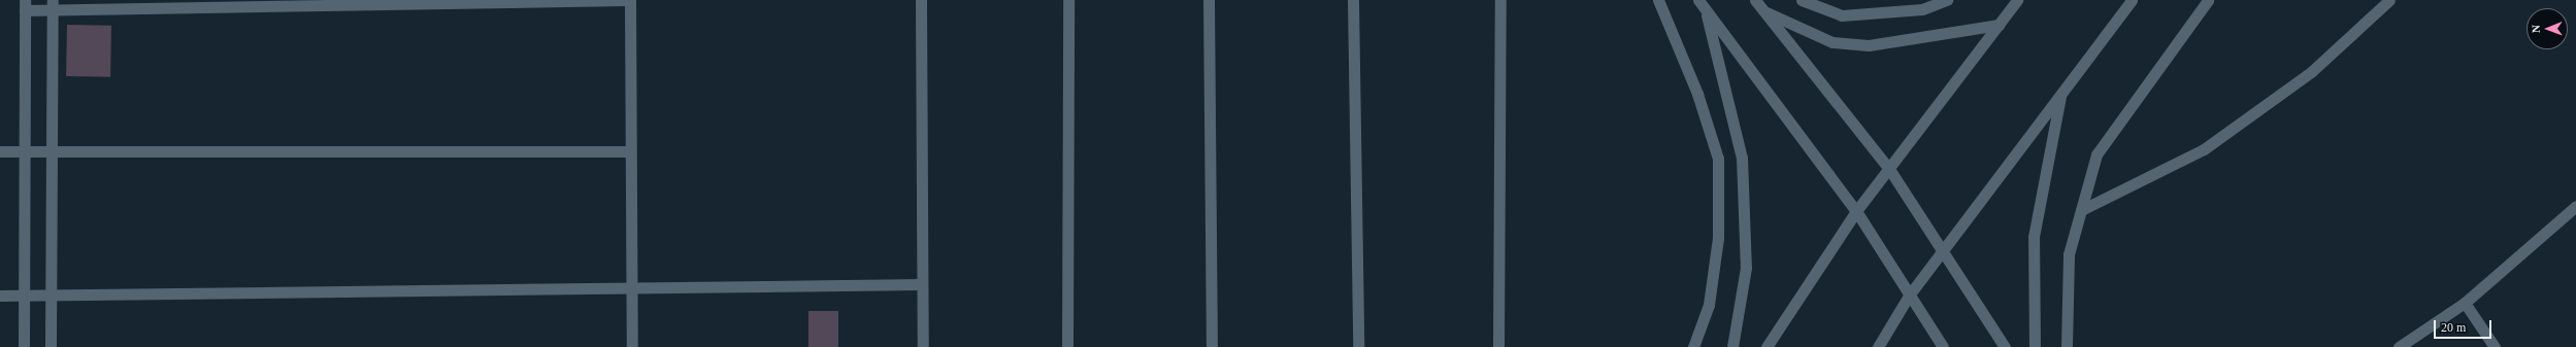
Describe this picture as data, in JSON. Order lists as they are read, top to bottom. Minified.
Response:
{"scale_bar":"20 m","north":"left"}
